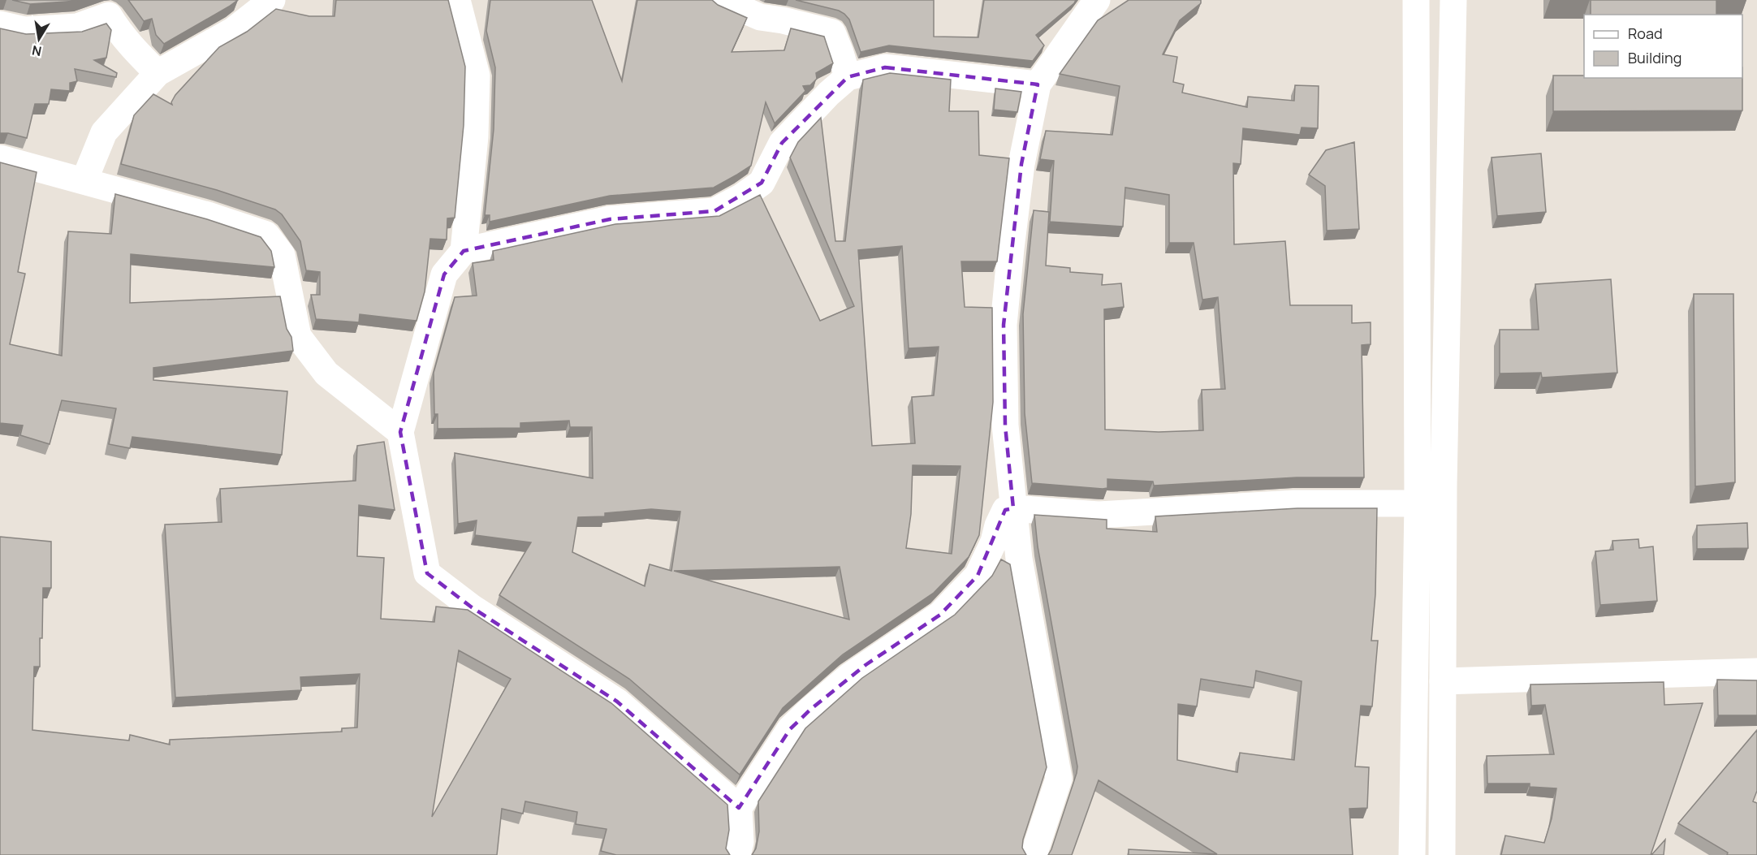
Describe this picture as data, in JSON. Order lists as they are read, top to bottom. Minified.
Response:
{"legend":["Road","Building"],"north":"bottom"}
